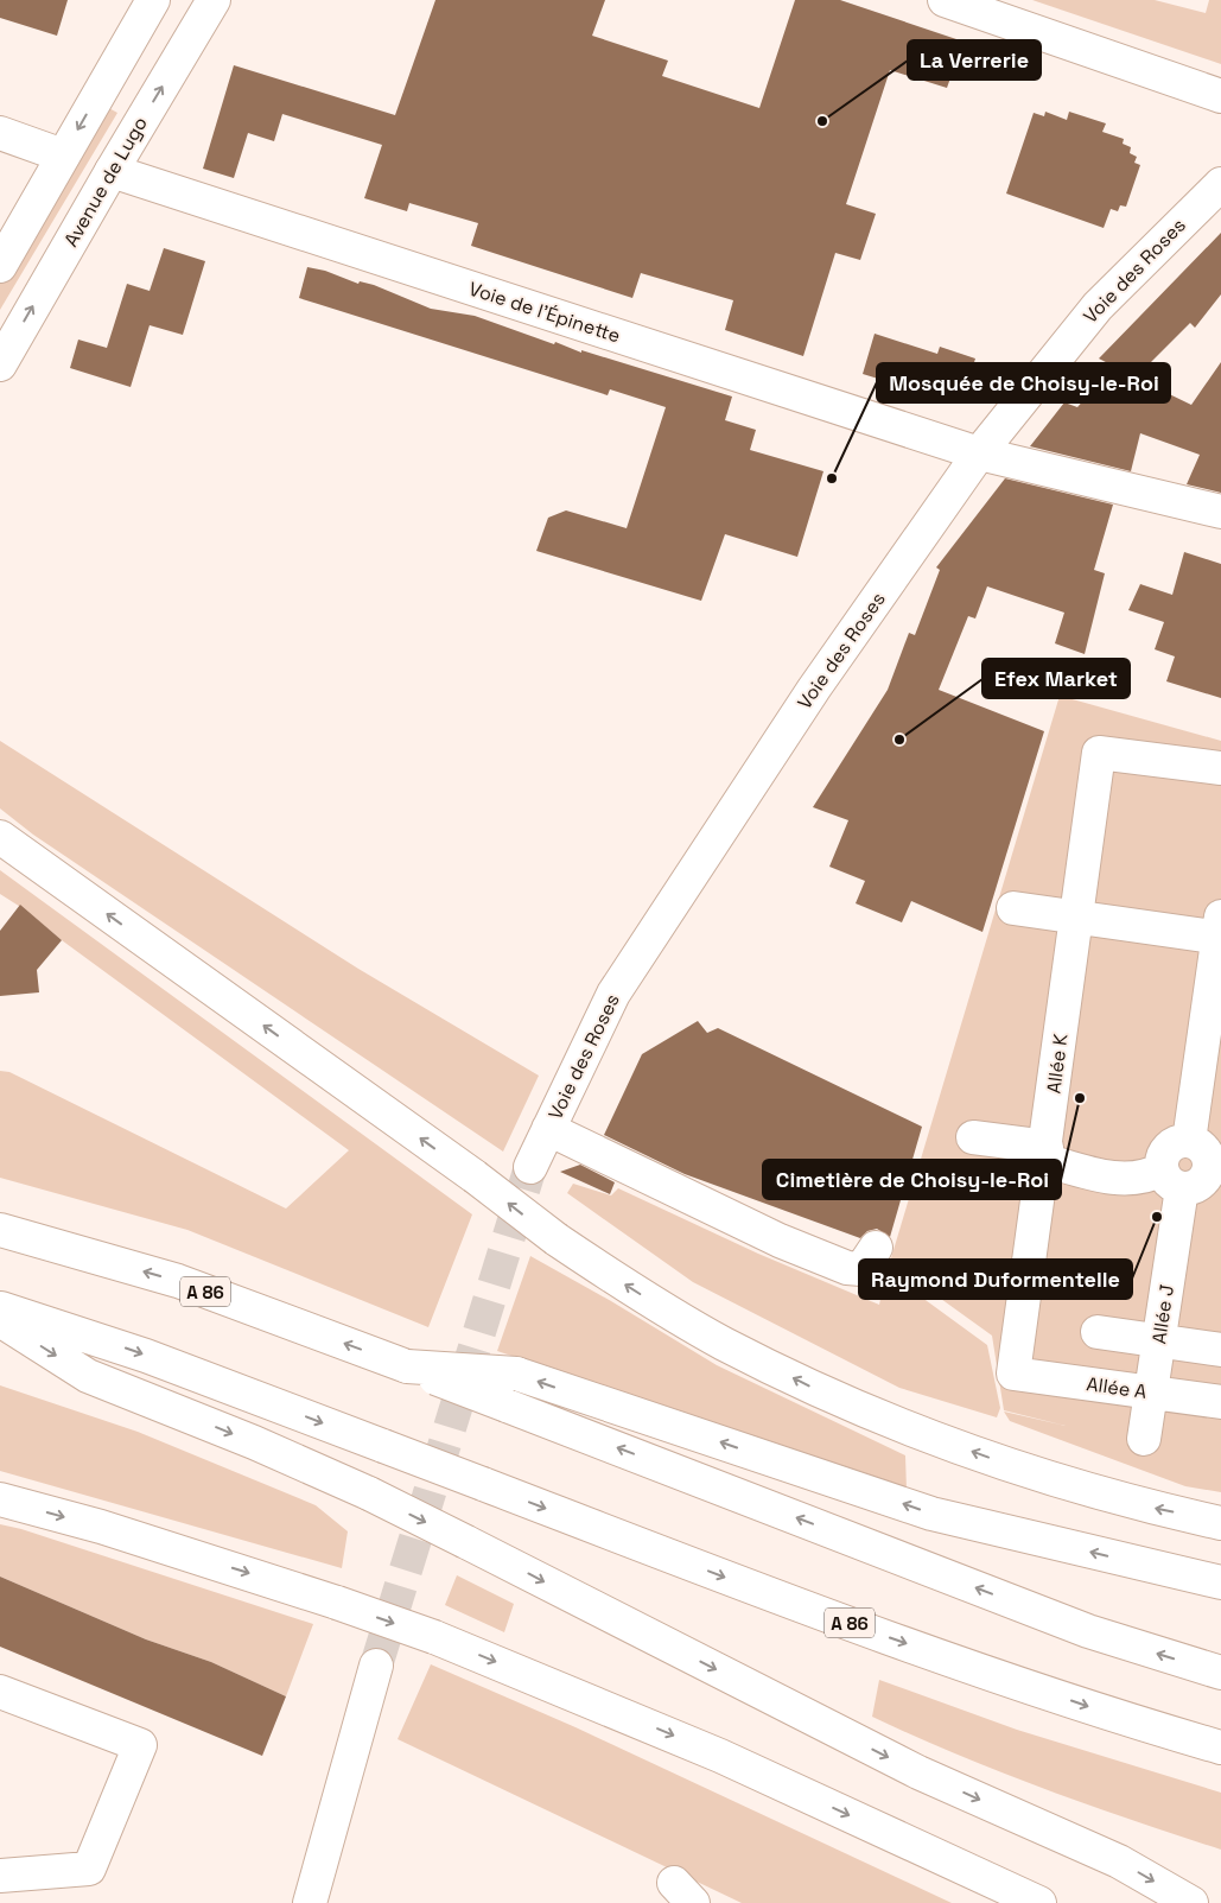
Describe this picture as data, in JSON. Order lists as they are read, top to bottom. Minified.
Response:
{"streets":{"main road":["Avenue de Lugo","Voie des Roses","Voie de l'Épinette","Allée K","A 86","Allée J","Allée A"]},"crossings":[["Avenue de Lugo","Voie de l'Épinette"],["Voie des Roses","Voie de l'Épinette"],["Allée K","Allée A"],["Allée J","Allée A"]],"places":["La Verrerie","Mosquée de Choisy-le-Roi","Efex Market","Cimetière de Choisy-le-Roi","Raymond Duformentelle"]}
